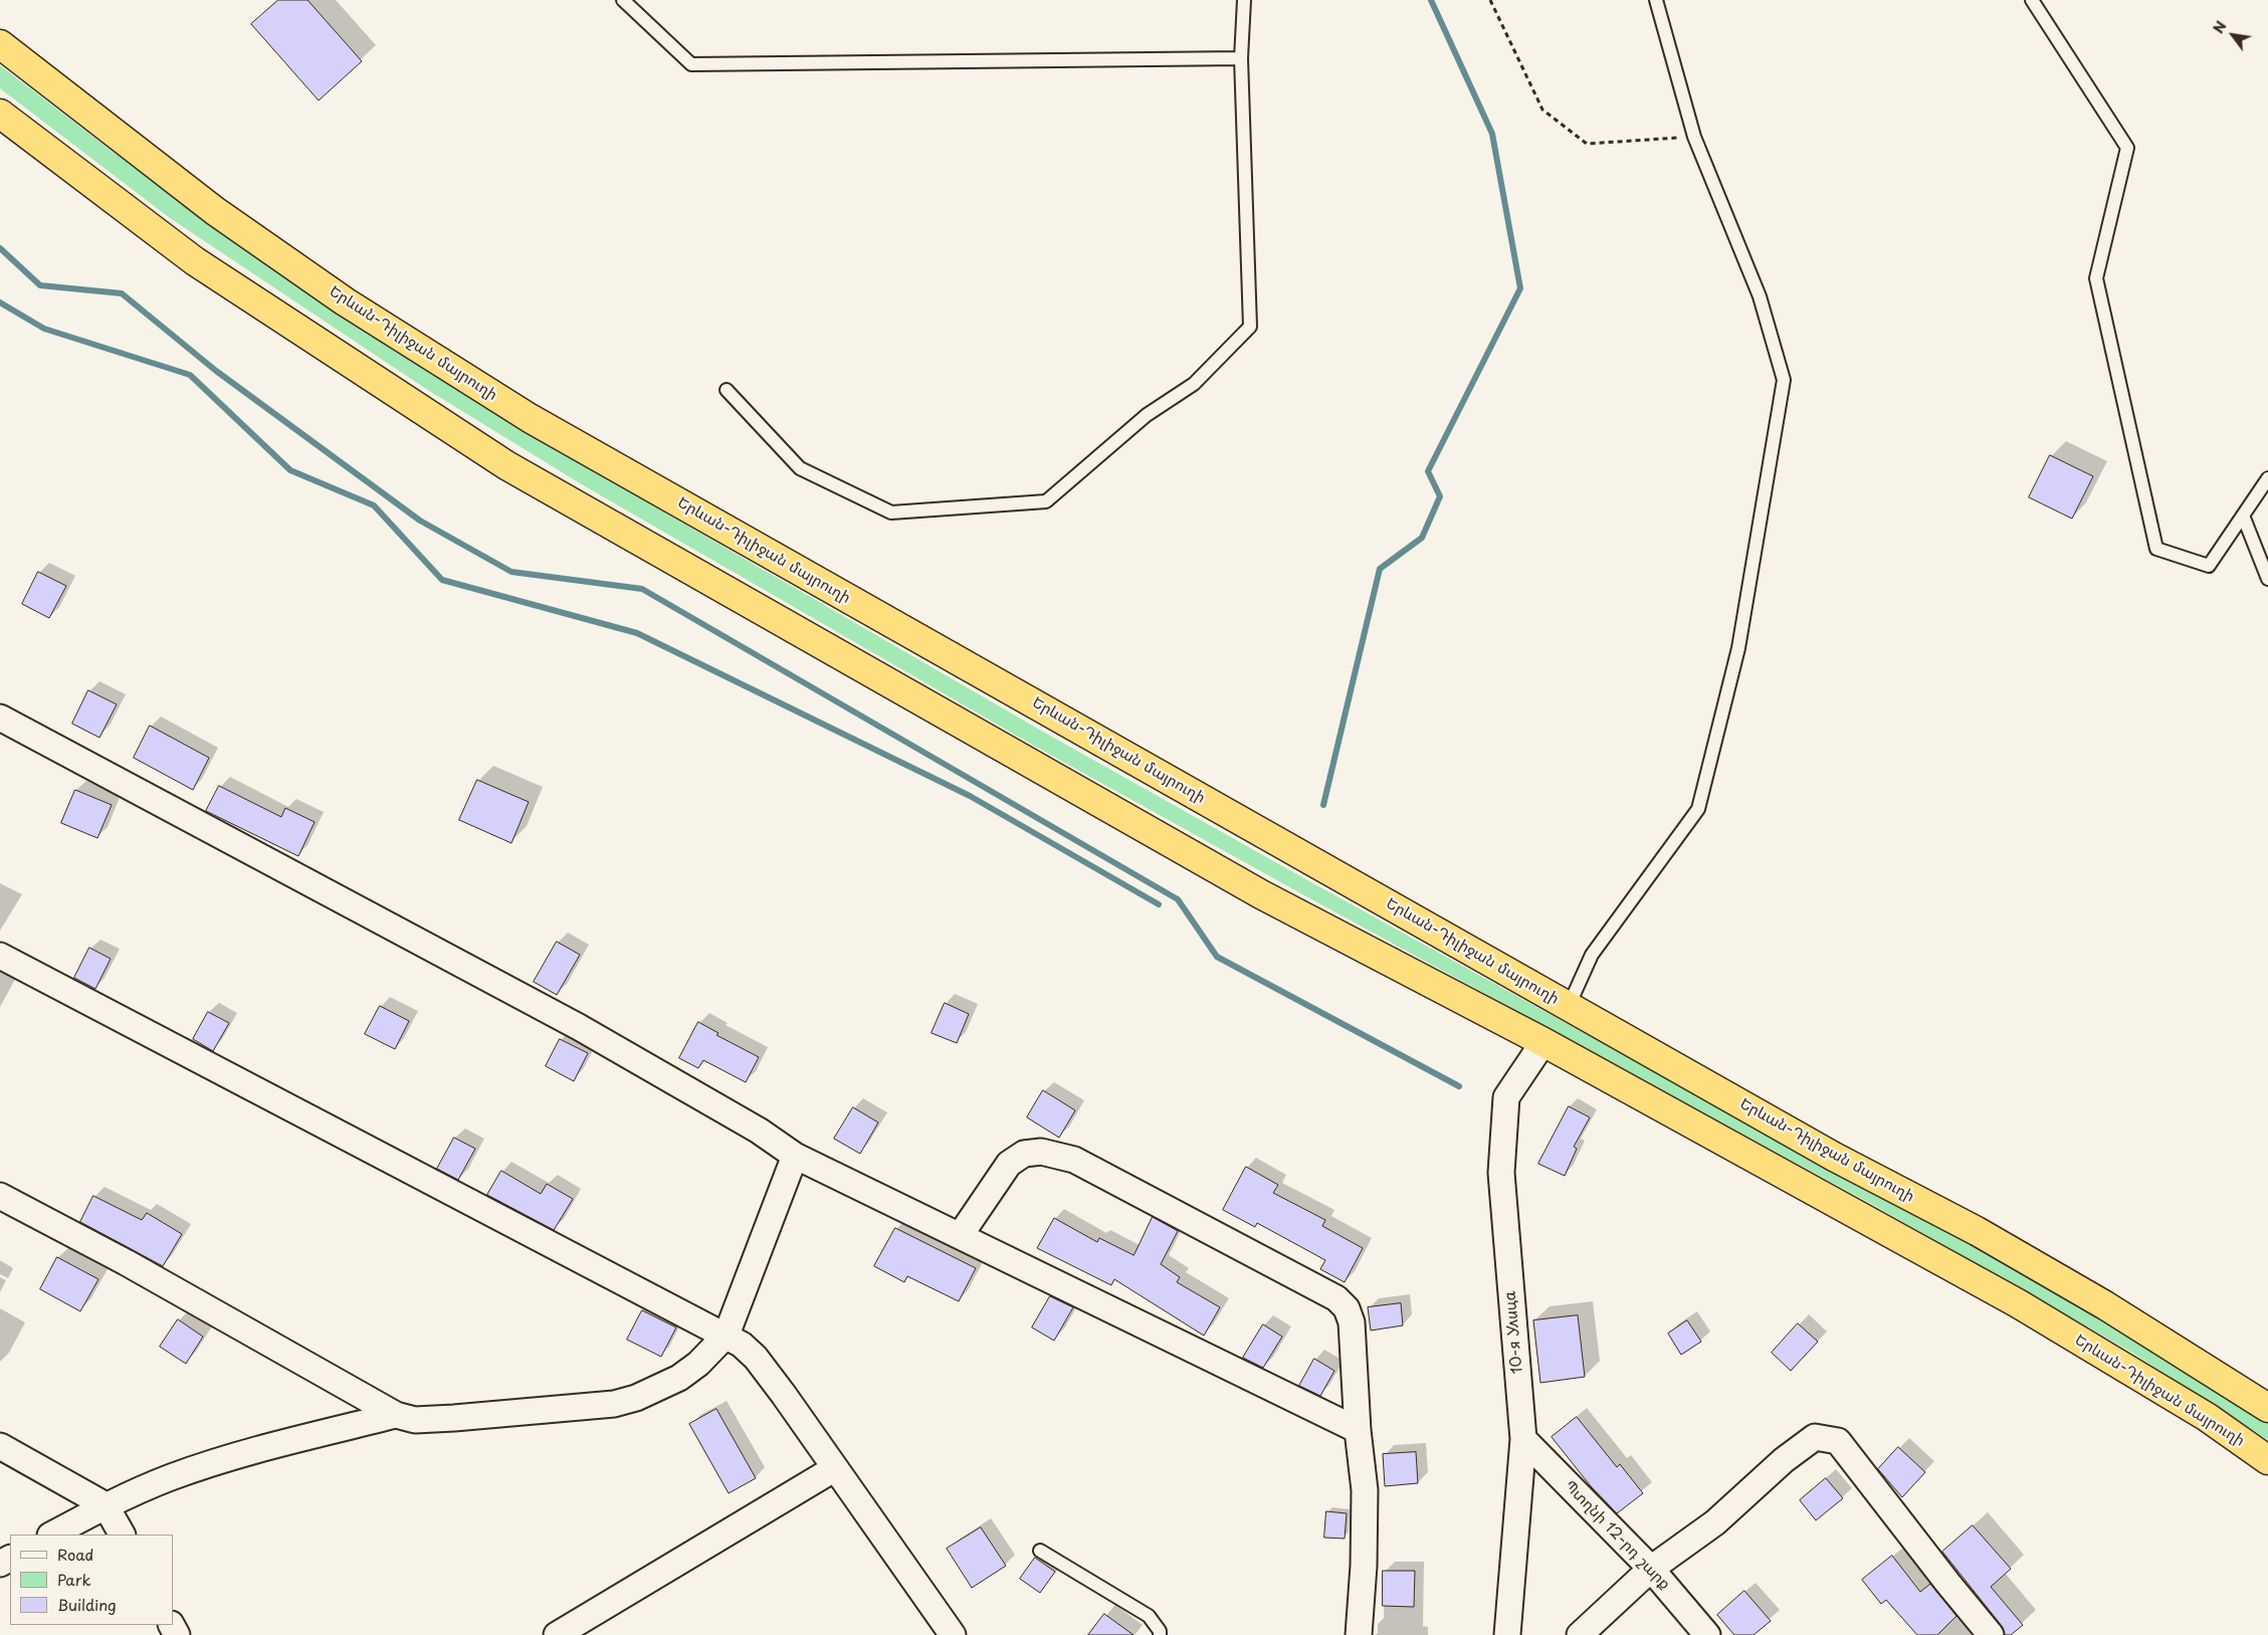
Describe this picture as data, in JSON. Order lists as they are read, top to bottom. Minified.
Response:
{"streets":{"highway":["Երևան-Դիլիջան մայրուղի"],"street":["10-я Улица","Պտղնի 12-րդ շարք"]},"crossings":[["Երևան-Դիլիջան մայրուղի","10-я Улица"],["10-я Улица","Պտղնի 12-րդ շարք"]],"legend":["Road","Park","Building"],"north":"top left"}
